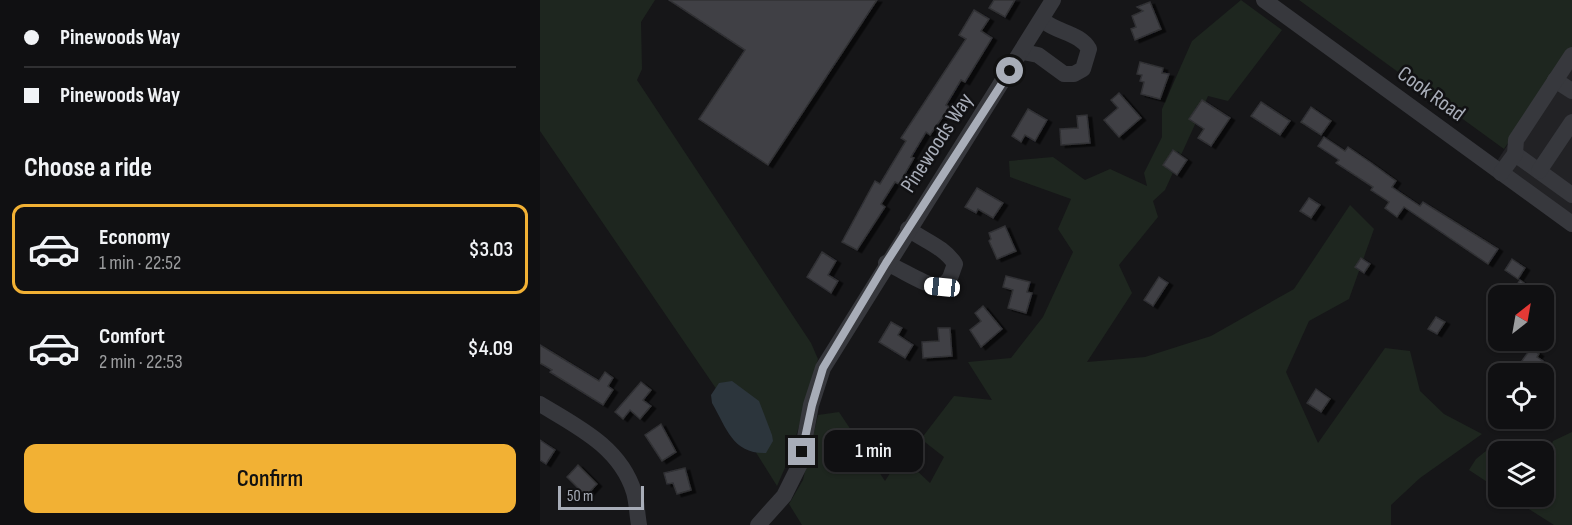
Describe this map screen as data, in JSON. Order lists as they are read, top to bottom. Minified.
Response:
{"streets":{"street":["Cook Road","Pinewoods Way"]},"scale_bar":"50 m","north":"top right","page":{"banner":["Pinewoods Way","Pinewoods Way"],"heading":"Choose a ride","list":[{"name":"Economy","note":"1 min · 22:52","value":"$3.03"},{"name":"Comfort","note":"2 min · 22:53","value":"$4.09"}],"bubble":"1 min","buttons":"Confirm","scale":"50 m"}}
